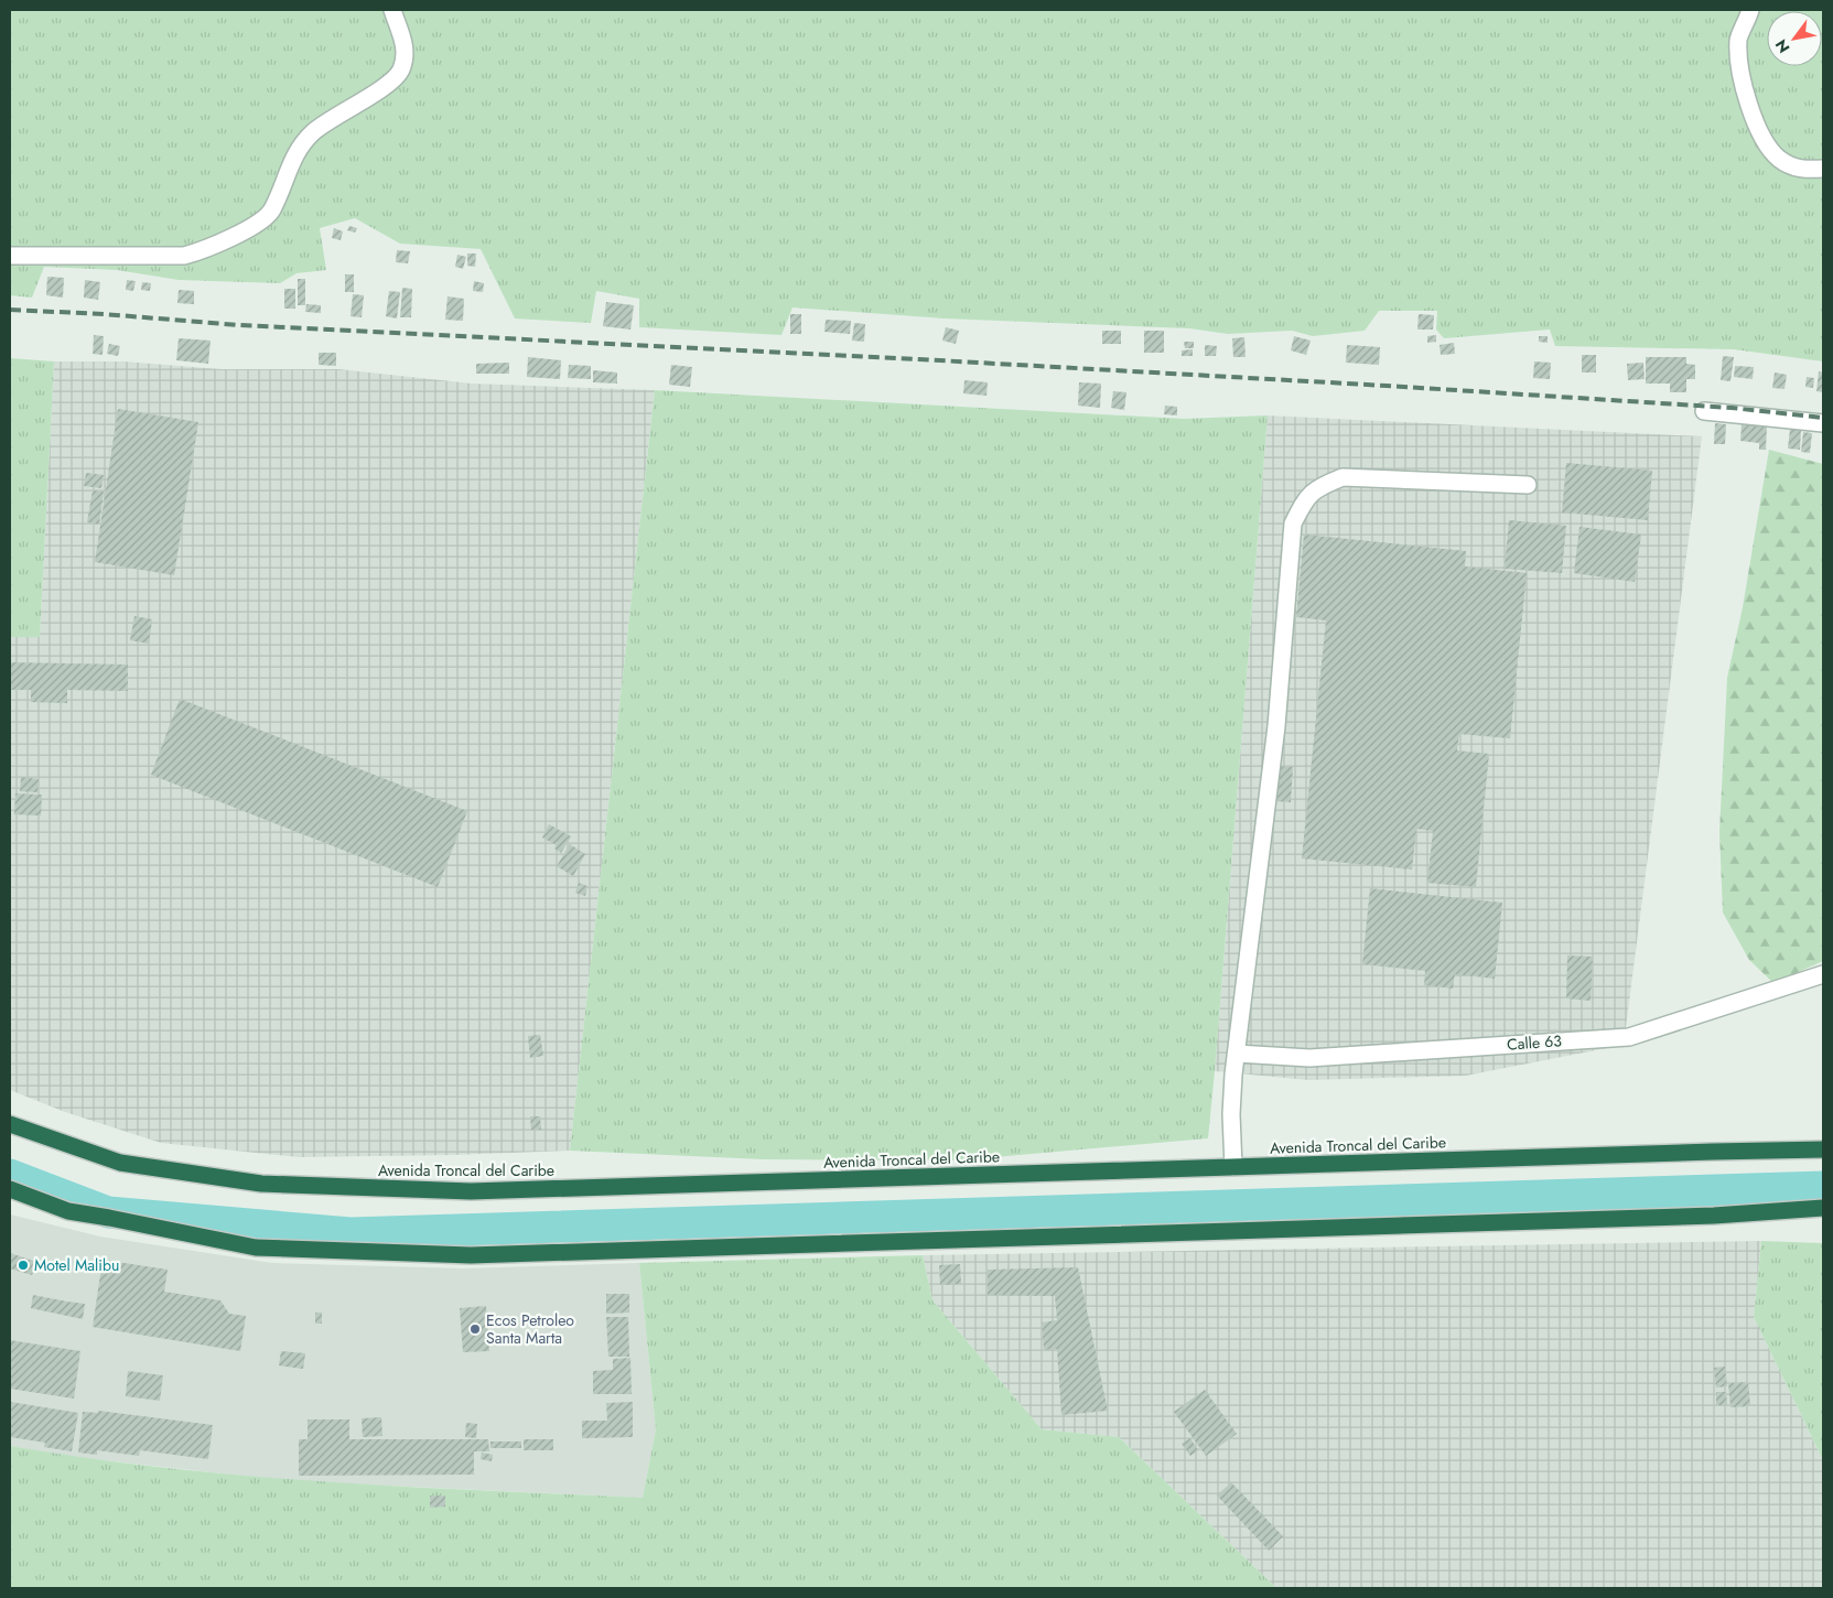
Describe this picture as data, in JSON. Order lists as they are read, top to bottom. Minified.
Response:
{"streets":{"highway":["Avenida Troncal del Caribe"],"street":["Calle 63"]},"places":["Motel Malibu","Ecos Petroleo Santa Marta"],"north":"bottom left"}
